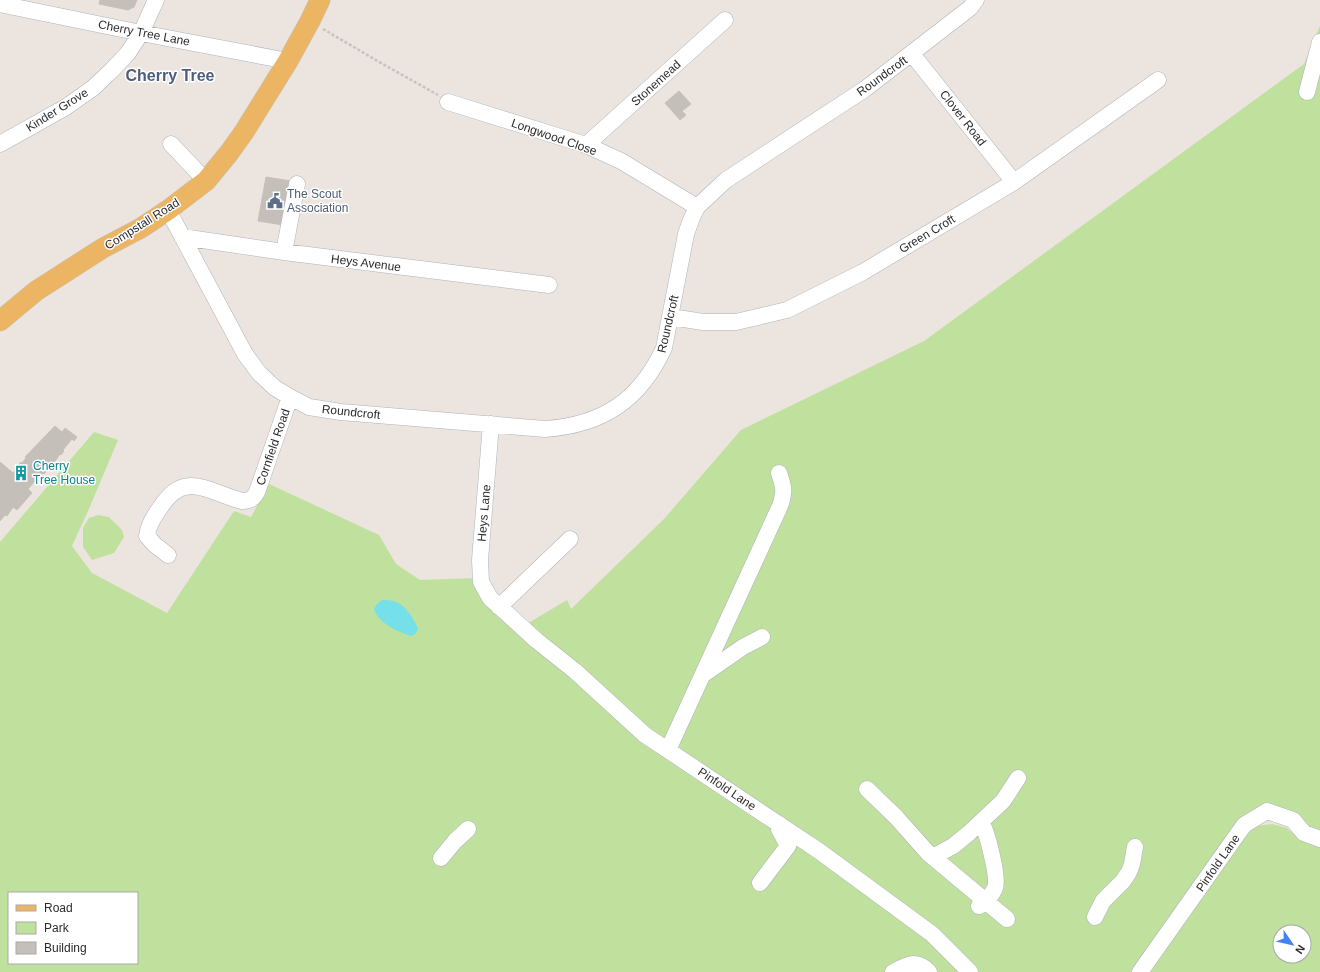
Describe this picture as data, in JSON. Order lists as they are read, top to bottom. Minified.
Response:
{"streets":{"main road":["Compstall Road"],"street":["Cherry Tree Lane","Roundcroft","Stonemead","Kinder Grove","Clover Road","Longwood Close","Green Croft","Heys Avenue","Cornfield Road","Heys Lane","Pinfold Lane"]},"crossings":[["Cherry Tree Lane","Kinder Grove"],["Cherry Tree Lane","Compstall Road"],["Roundcroft","Clover Road"],["Roundcroft","Longwood Close"],["Roundcroft","Compstall Road"],["Roundcroft","Green Croft"],["Roundcroft","Heys Avenue"],["Roundcroft","Cornfield Road"],["Roundcroft","Heys Lane"],["Stonemead","Longwood Close"],["Clover Road","Green Croft"],["Heys Lane","Pinfold Lane"]],"districts":["Cherry Tree"],"places":{"public building":["The Scout Association"],"building":["Cherry Tree House"]},"legend":["Road","Park","Building"],"north":"bottom right"}
